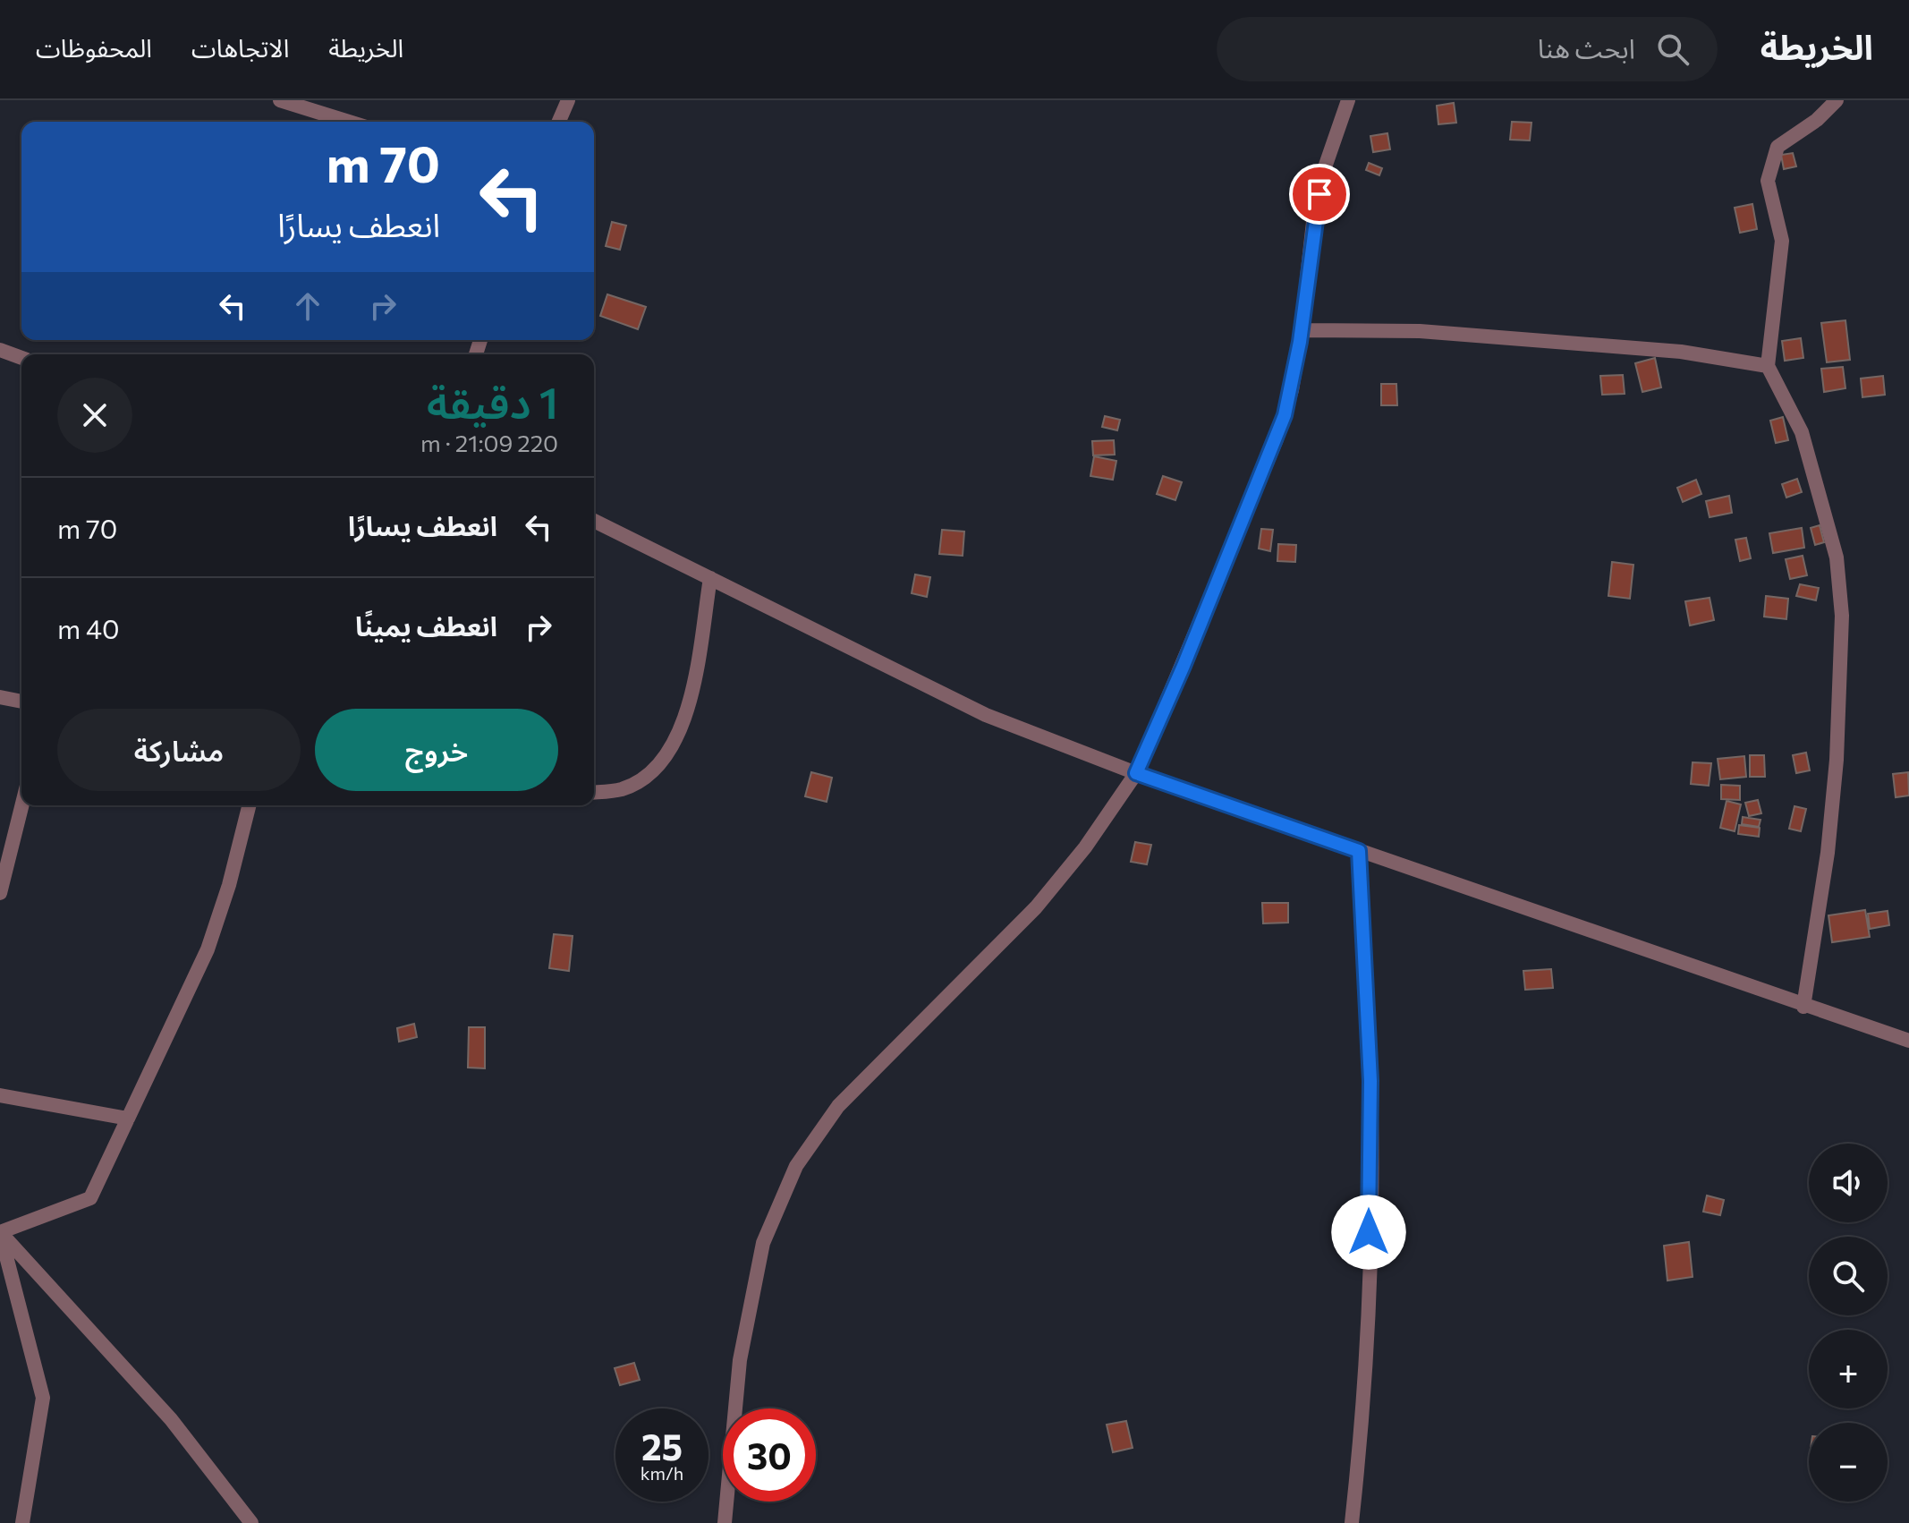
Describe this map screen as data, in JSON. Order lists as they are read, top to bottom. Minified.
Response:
{"page":{"header":"الخريطة","search":"ابحث هنا","nav":["الخريطة","الاتجاهات","المحفوظات"],"turn":["70 m","انعطف يسارًا"],"heading":["1 دقيقة","220 m · 21:09"],"list":[{"name":"انعطف يسارًا","value":"70 m"},{"name":"انعطف يمينًا","value":"40 m"}],"buttons":["خروج","مشاركة"],"map_buttons":["+","−"],"speed":"25 km/h","limit":"30"}}
